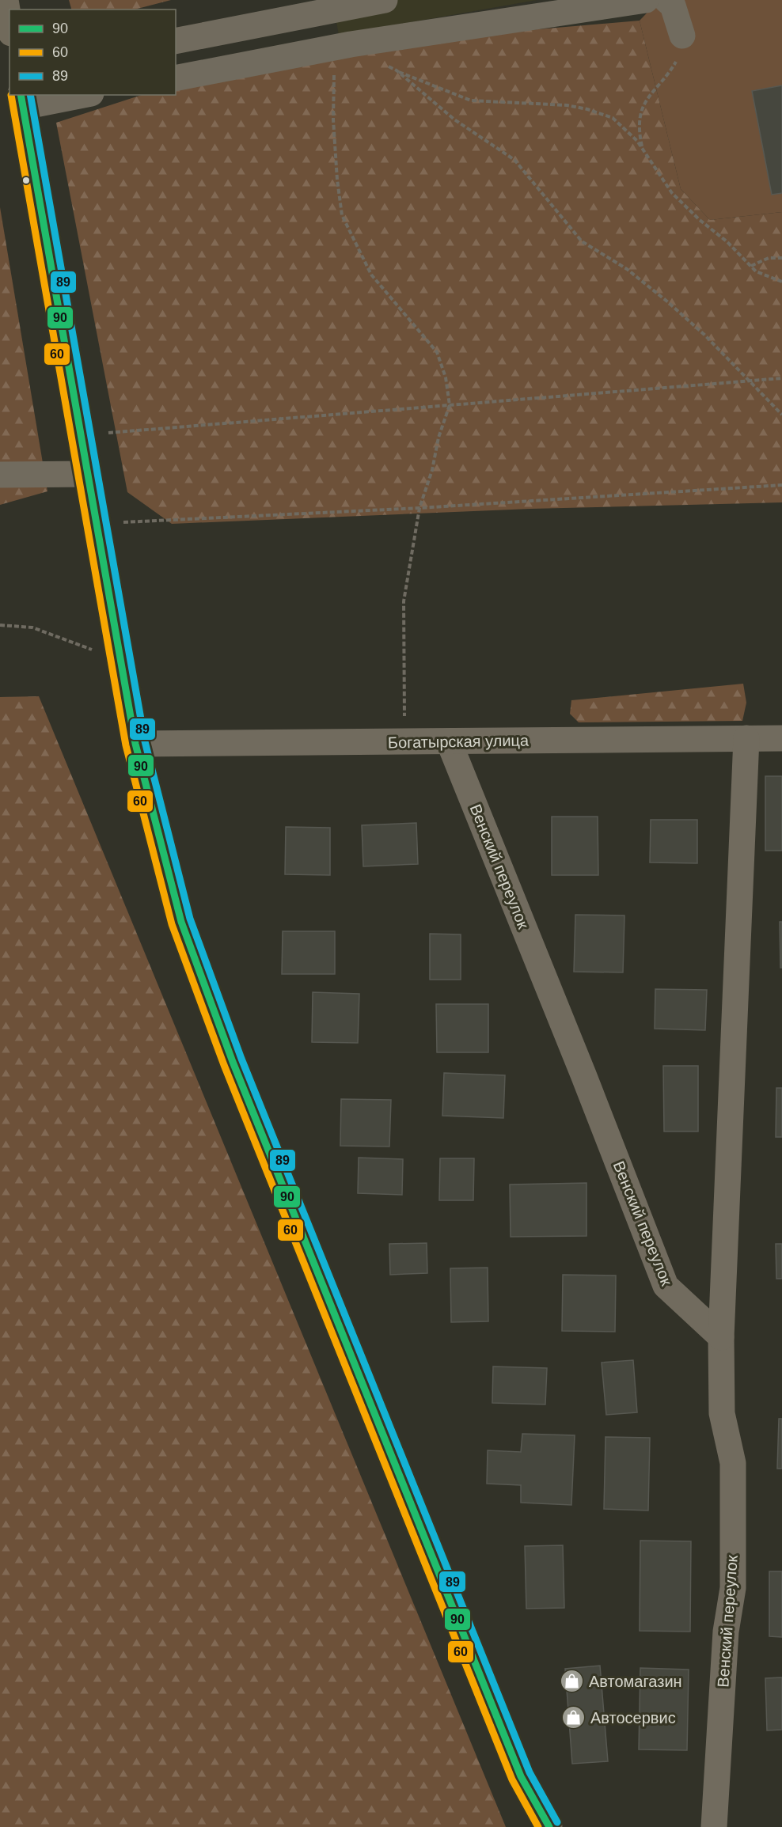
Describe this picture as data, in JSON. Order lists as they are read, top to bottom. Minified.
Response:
{"streets":{"street":["Богатырская улица","Венский переулок"]},"crossings":[["Богатырская улица","Венский переулок"]],"places":{"shop":["Автомагазин","Автосервис"]},"lines":["transit line 90","transit line 60","transit line 89"],"legend":["90","60","89"]}
